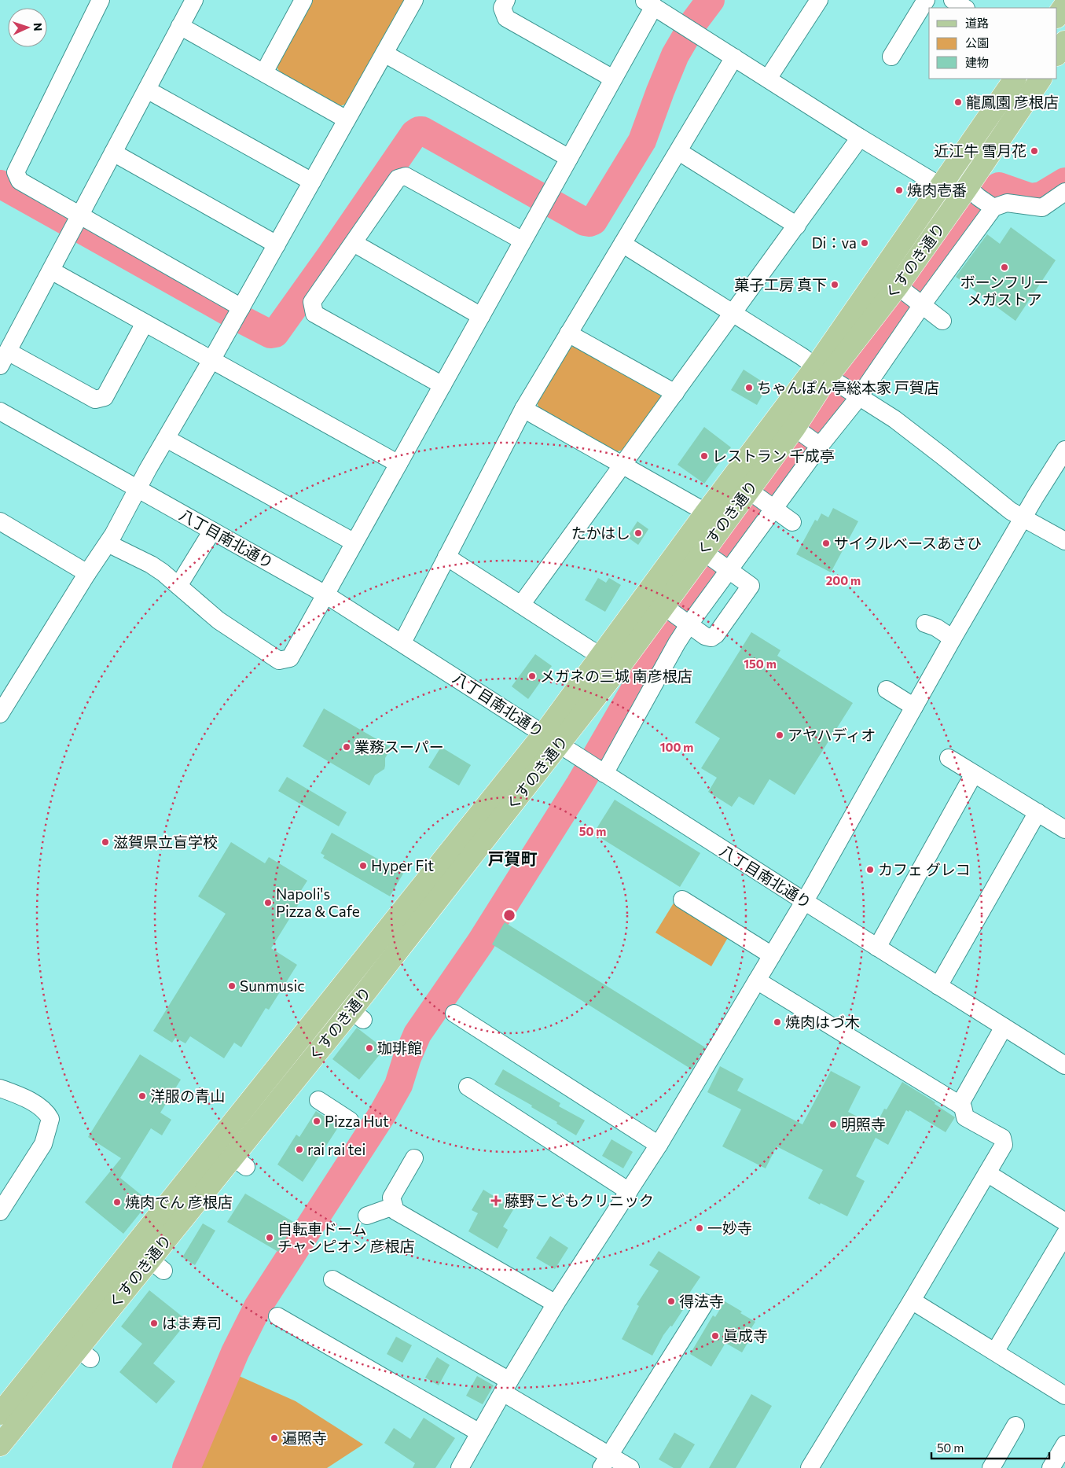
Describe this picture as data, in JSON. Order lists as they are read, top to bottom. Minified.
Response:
{"streets":{"main road":["くすのき通り"],"street":["八丁目南北通り"]},"crossings":[["くすのき通り","八丁目南北通り"]],"districts":["戸賀町"],"places":{"other":["龍鳳園 彦根店","近江牛 雪月花","焼肉壱番","Di：va","ボーンフリー メガストア","菓子工房 真下","ちゃんぽん亭総本家 戸賀店","レストラン 千成亭","たかはし","サイクルベースあさひ","メガネの三城 南彦根店","アヤハディオ","業務スーパー","滋賀県立盲学校","Hyper Fit","カフェ グレコ","Napoli's Pizza & Cafe","Sunmusic","焼肉はづ木","珈琲館","洋服の青山","Pizza Hut","明照寺","rai rai tei","焼肉でん 彦根店","一妙寺","自転車ドーム チャンピオン 彦根店","得法寺","はま寿司","眞成寺","遍照寺"],"health":["藤野こどもクリニック"]},"legend":["道路","公園","建物"],"scale_bar":"50 m","north":"right","rings":["200 m","150 m","100 m","50 m"]}
